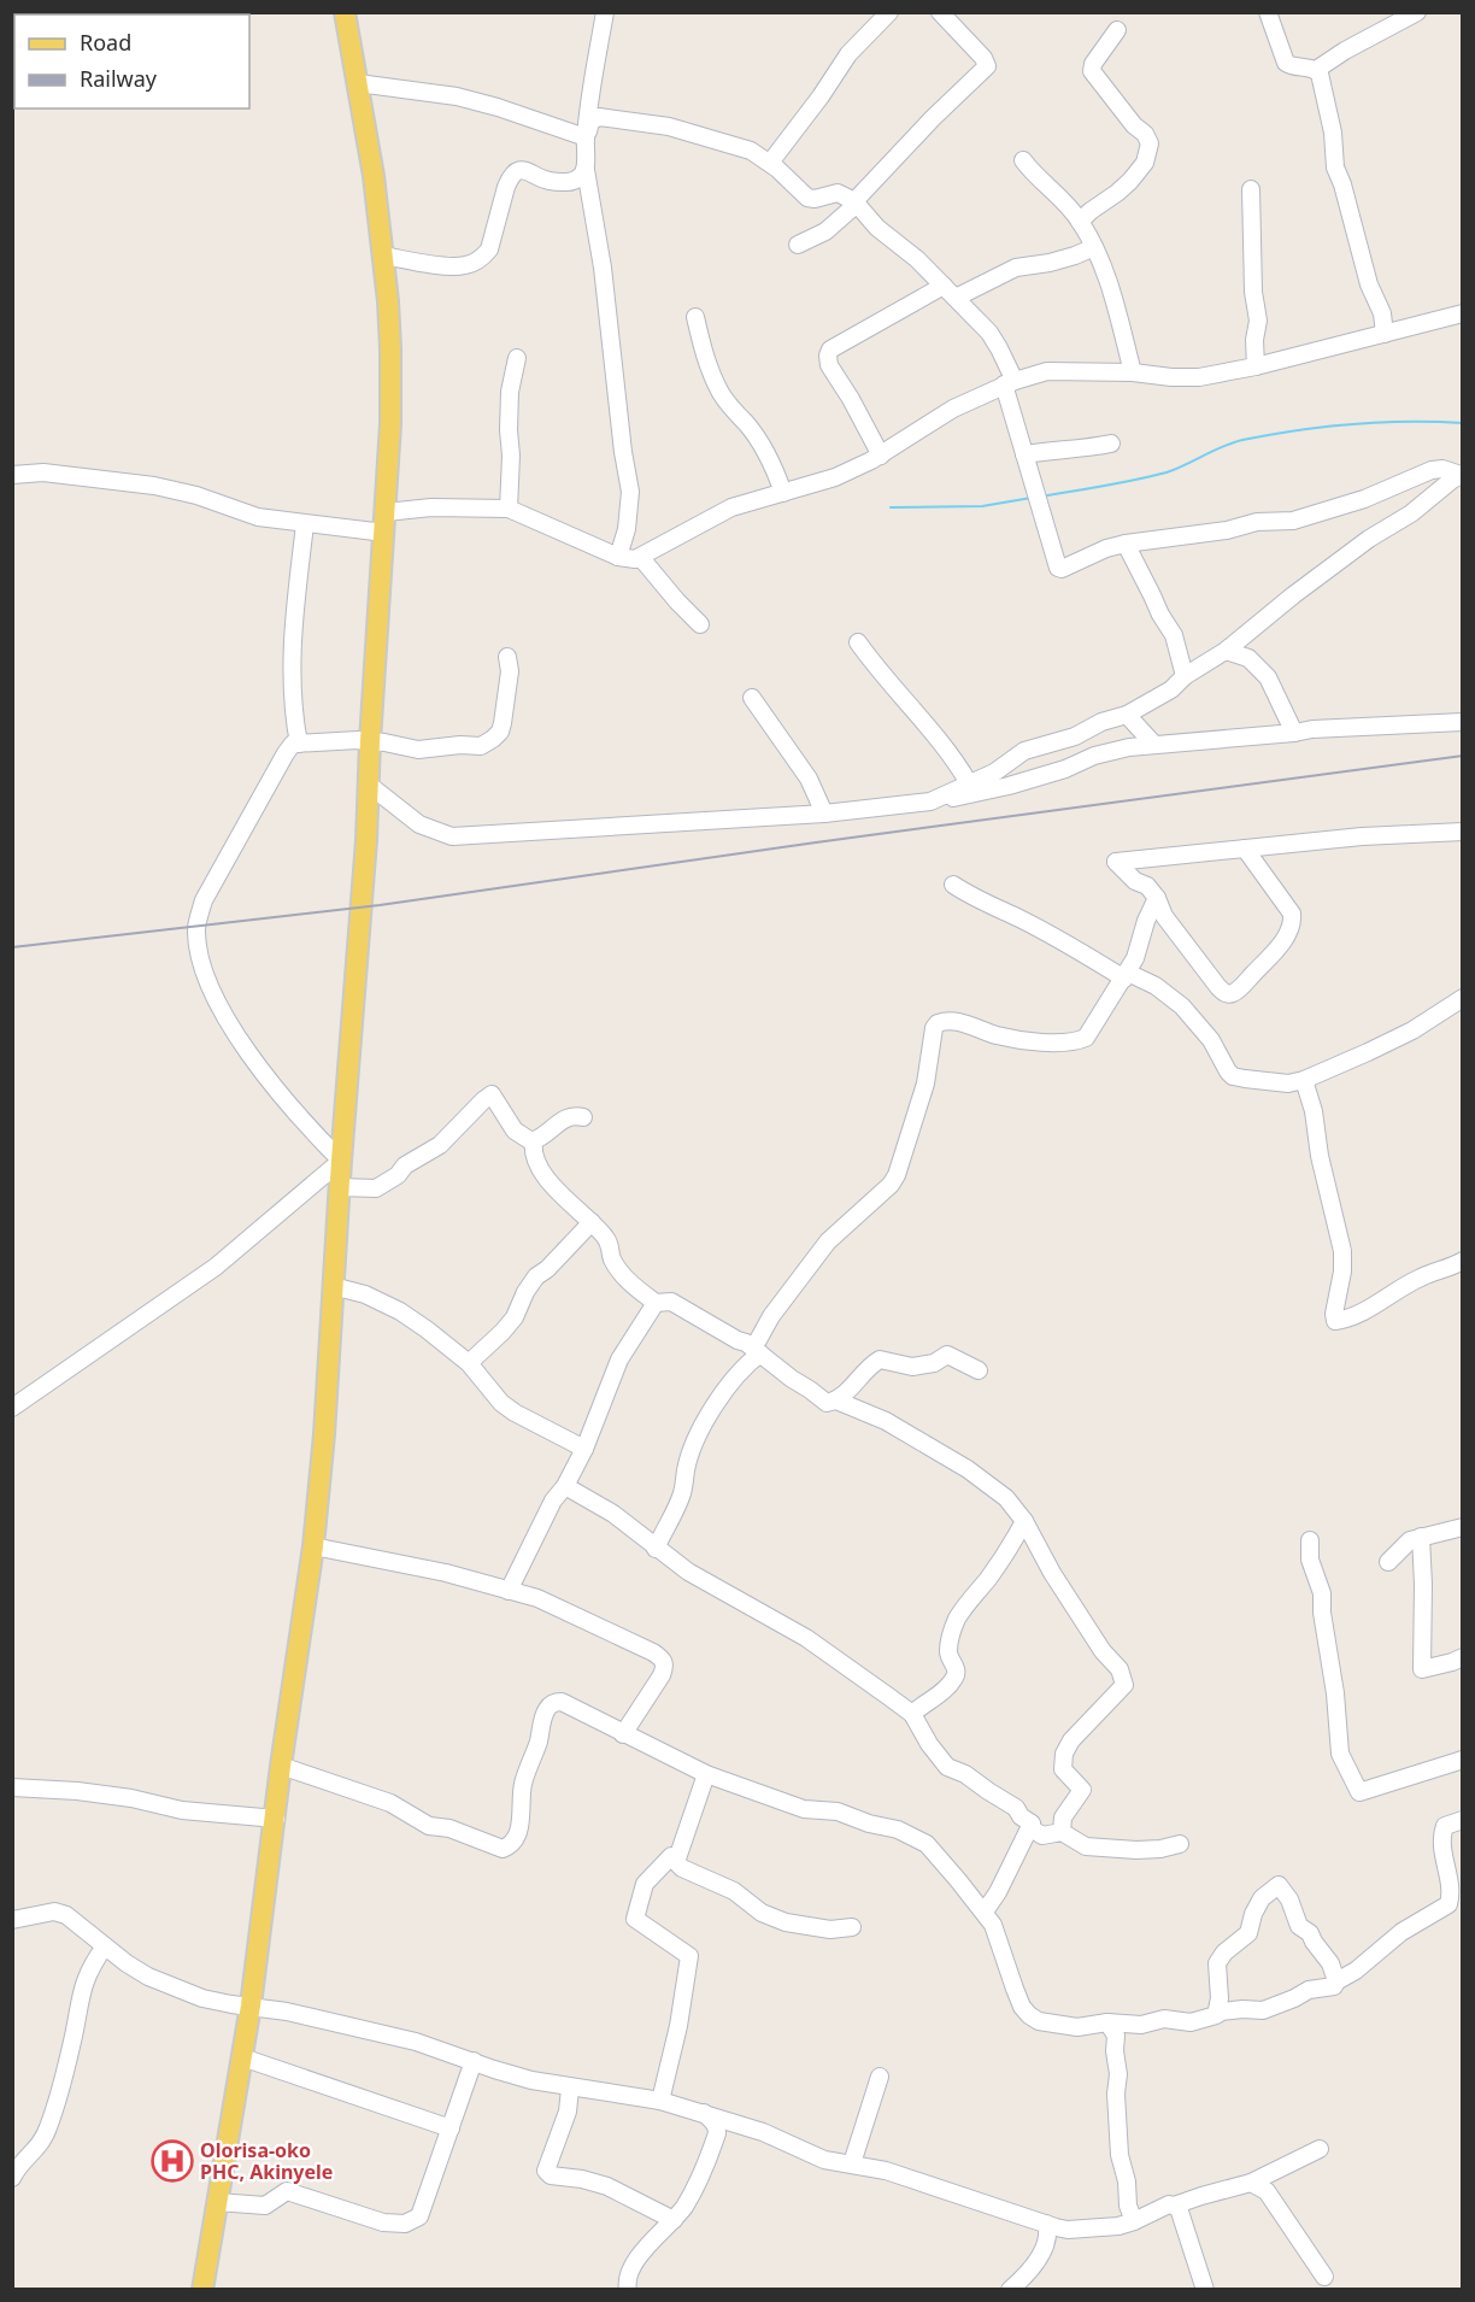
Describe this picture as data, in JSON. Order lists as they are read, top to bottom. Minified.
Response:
{"places":{"hospital":["Olorisa-oko PHC, Akinyele"]},"legend":["Road","Railway"]}
